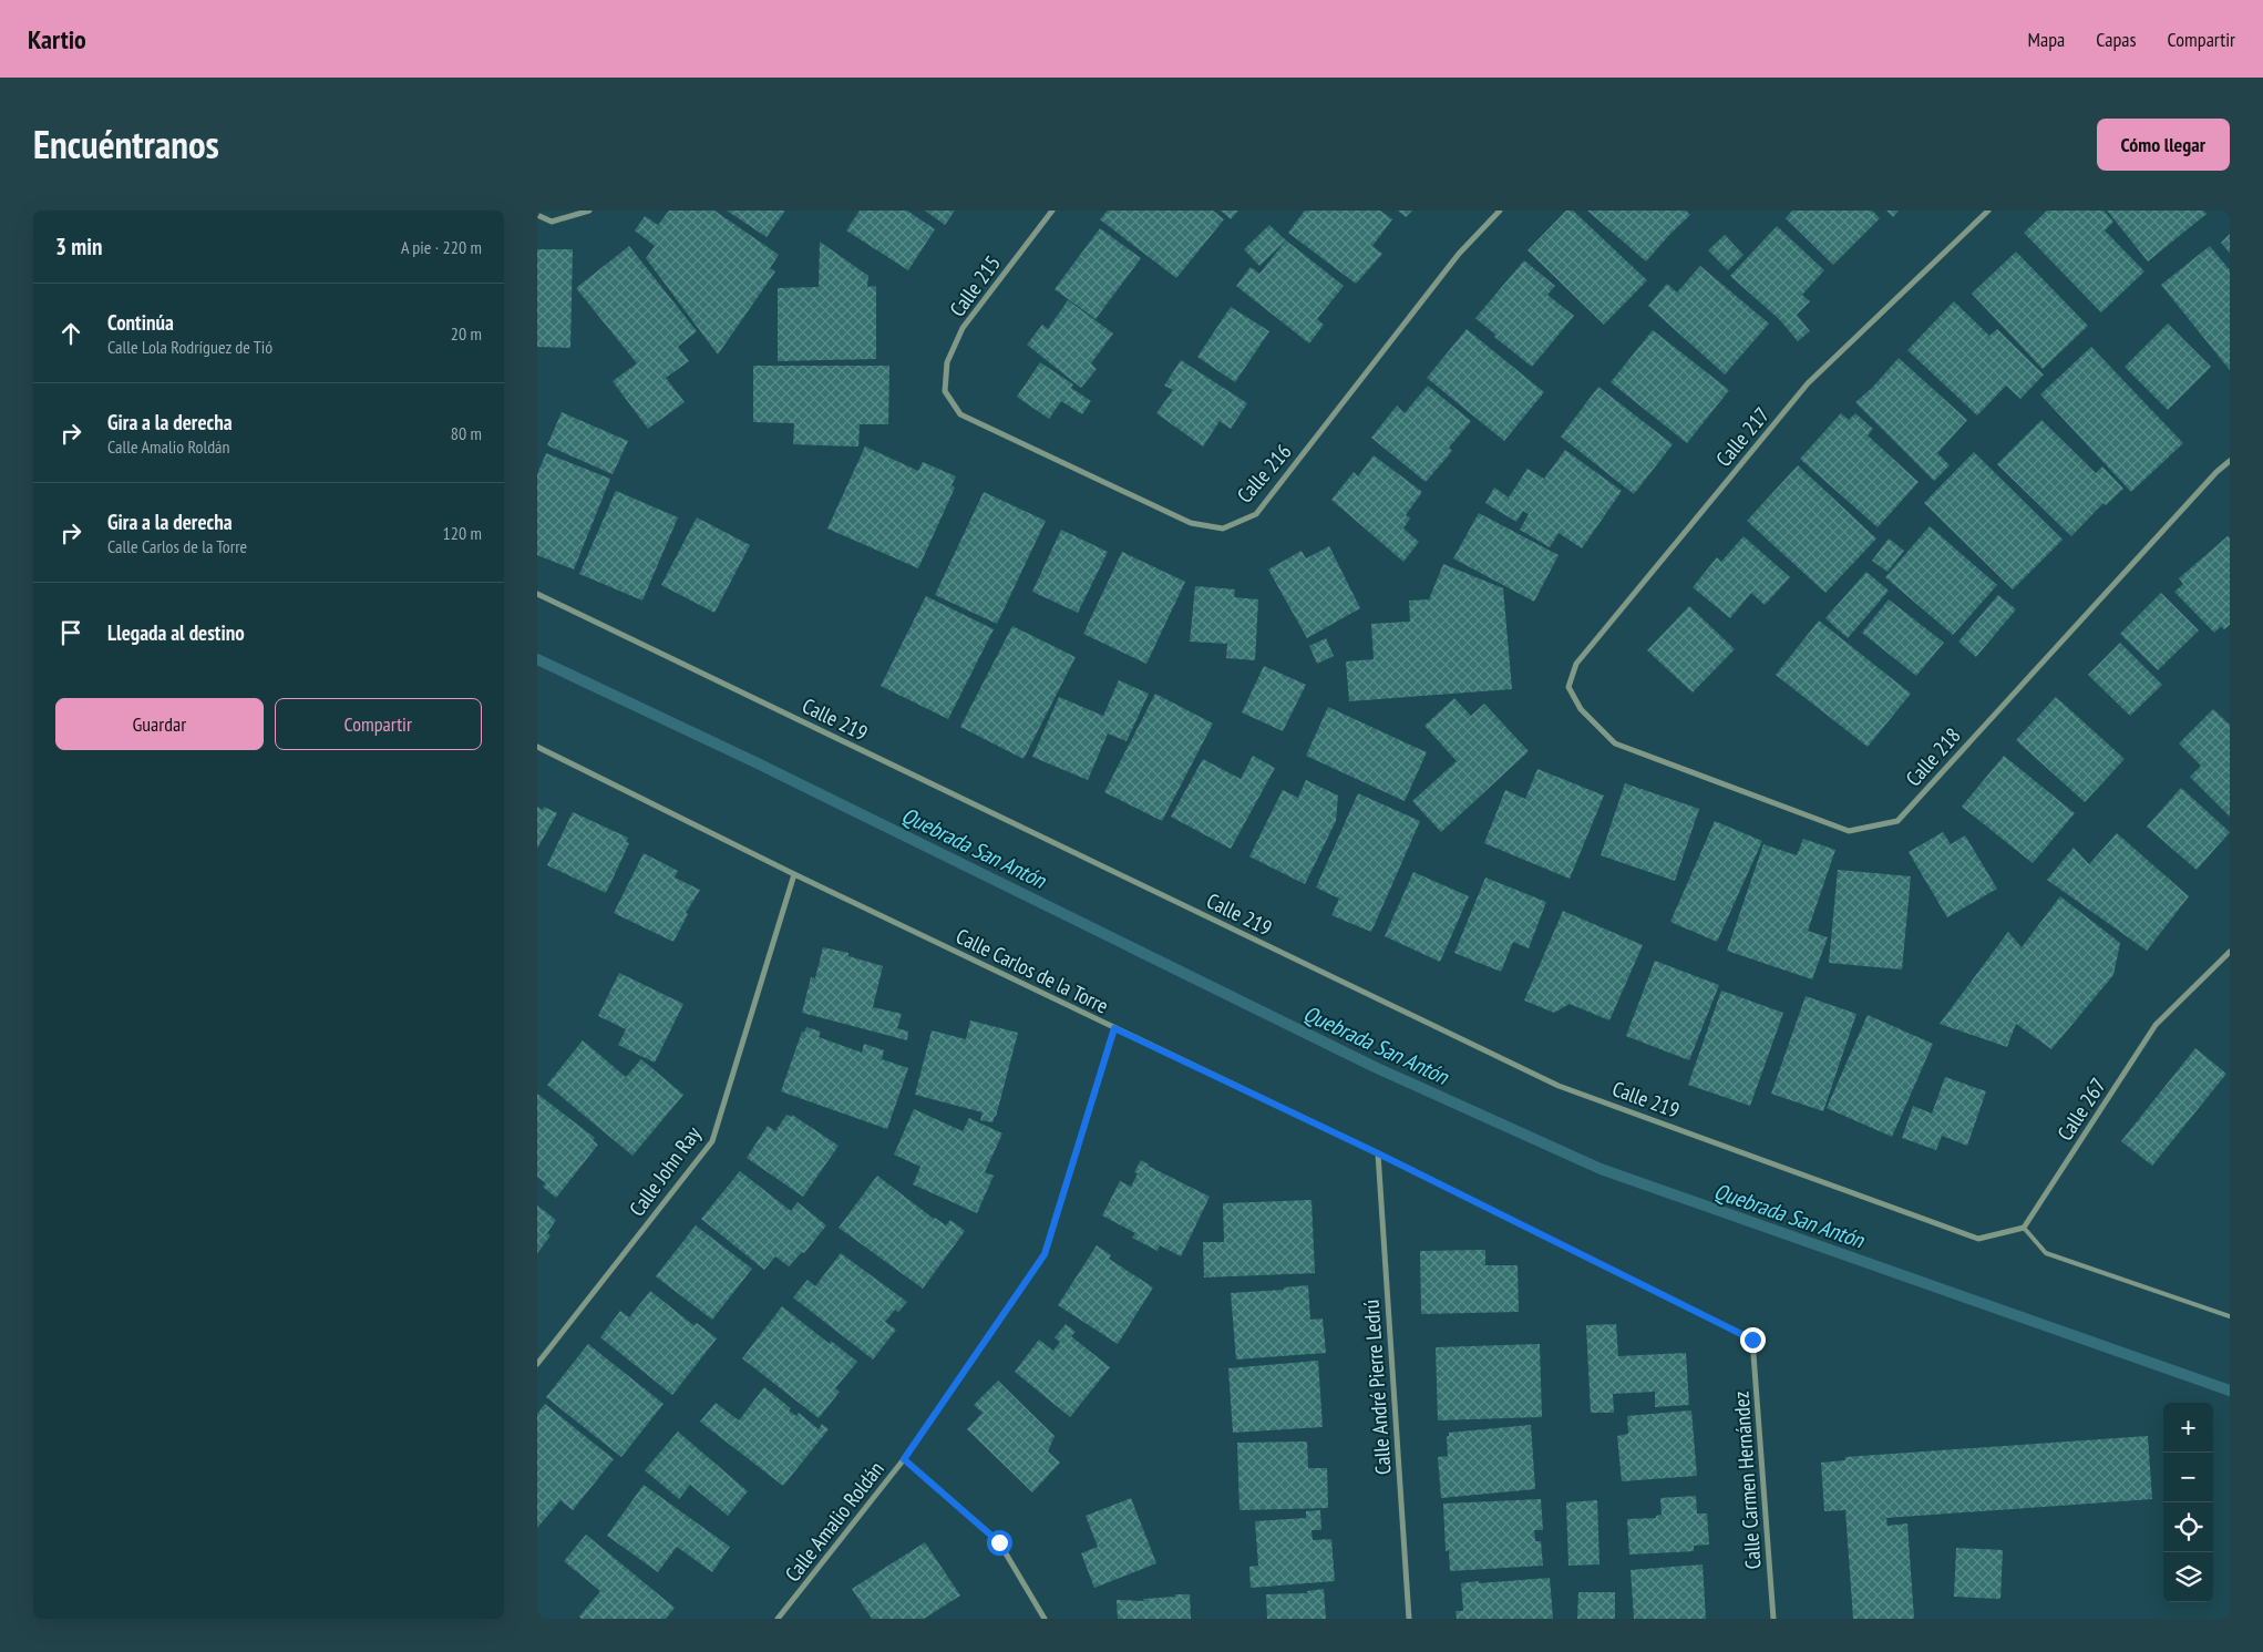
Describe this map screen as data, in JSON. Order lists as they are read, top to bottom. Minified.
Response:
{"streets":{"street":["Calle 215","Calle 217","Calle 216","Calle 219","Calle 218","Calle Carlos de la Torre","Calle 267","Calle John Ray","Calle André Pierre Ledrú","Calle Carmen Hernández","Calle Amalio Roldán"]},"crossings":[["Calle 215","Calle 216"],["Calle 217","Calle 218"],["Calle 219","Calle 267"],["Calle Carlos de la Torre","Calle John Ray"],["Calle Carlos de la Torre","Calle André Pierre Ledrú"],["Calle Carlos de la Torre","Calle Carmen Hernández"],["Calle Carlos de la Torre","Calle Amalio Roldán"]],"water":["Quebrada San Antón"],"page":{"header":"Kartio","nav":["Mapa","Capas","Compartir"],"title":"Encuéntranos","buttons":["Cómo llegar",["Guardar","Compartir"]],"heading":["3 min","A pie · 220 m"],"list":[["Continúa","Calle Lola Rodríguez de Tió","20 m"],["Gira a la derecha","Calle Amalio Roldán","80 m"],["Gira a la derecha","Calle Carlos de la Torre","120 m"],"Llegada al destino"],"map_buttons":["+","−"]}}
